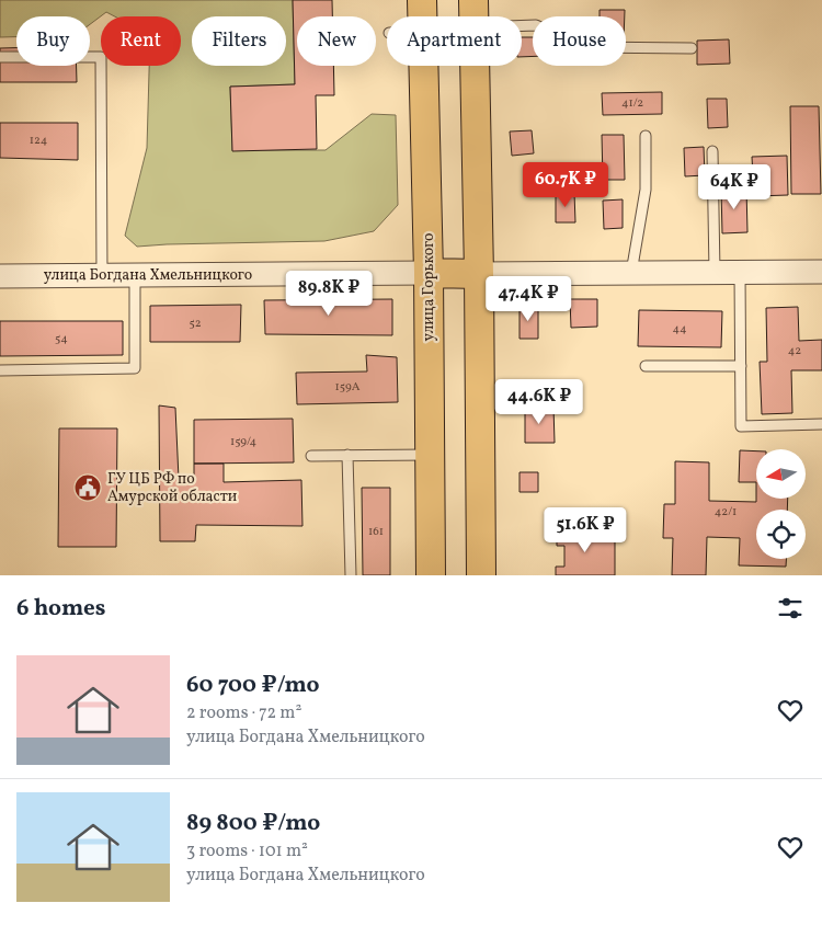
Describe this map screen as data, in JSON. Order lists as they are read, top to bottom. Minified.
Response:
{"streets":{"main road":["улица Богдана Хмельницкого","улица Горького"]},"crossings":[["улица Богдана Хмельницкого","улица Горького"]],"places":{"public building":["ГУ ЦБ РФ по Амурской области"]},"house_numbers":["41/2","124","52","44","54","42","159А","159/4","42/1","161"],"north":"left","page":{"chip":["Buy","Rent","Filters","New","Apartment","House"],"price":["60.7K ₽","64K ₽","89.8K ₽","47.4K ₽","44.6K ₽","51.6K ₽"],"heading":"6 homes","list":[{"name":"60 700 ₽/mo","note":"2 rooms · 72 m² · улица Богдана Хмельницкого"},{"name":"89 800 ₽/mo","note":"3 rooms · 101 m² · улица Богдана Хмельницкого"}]}}
